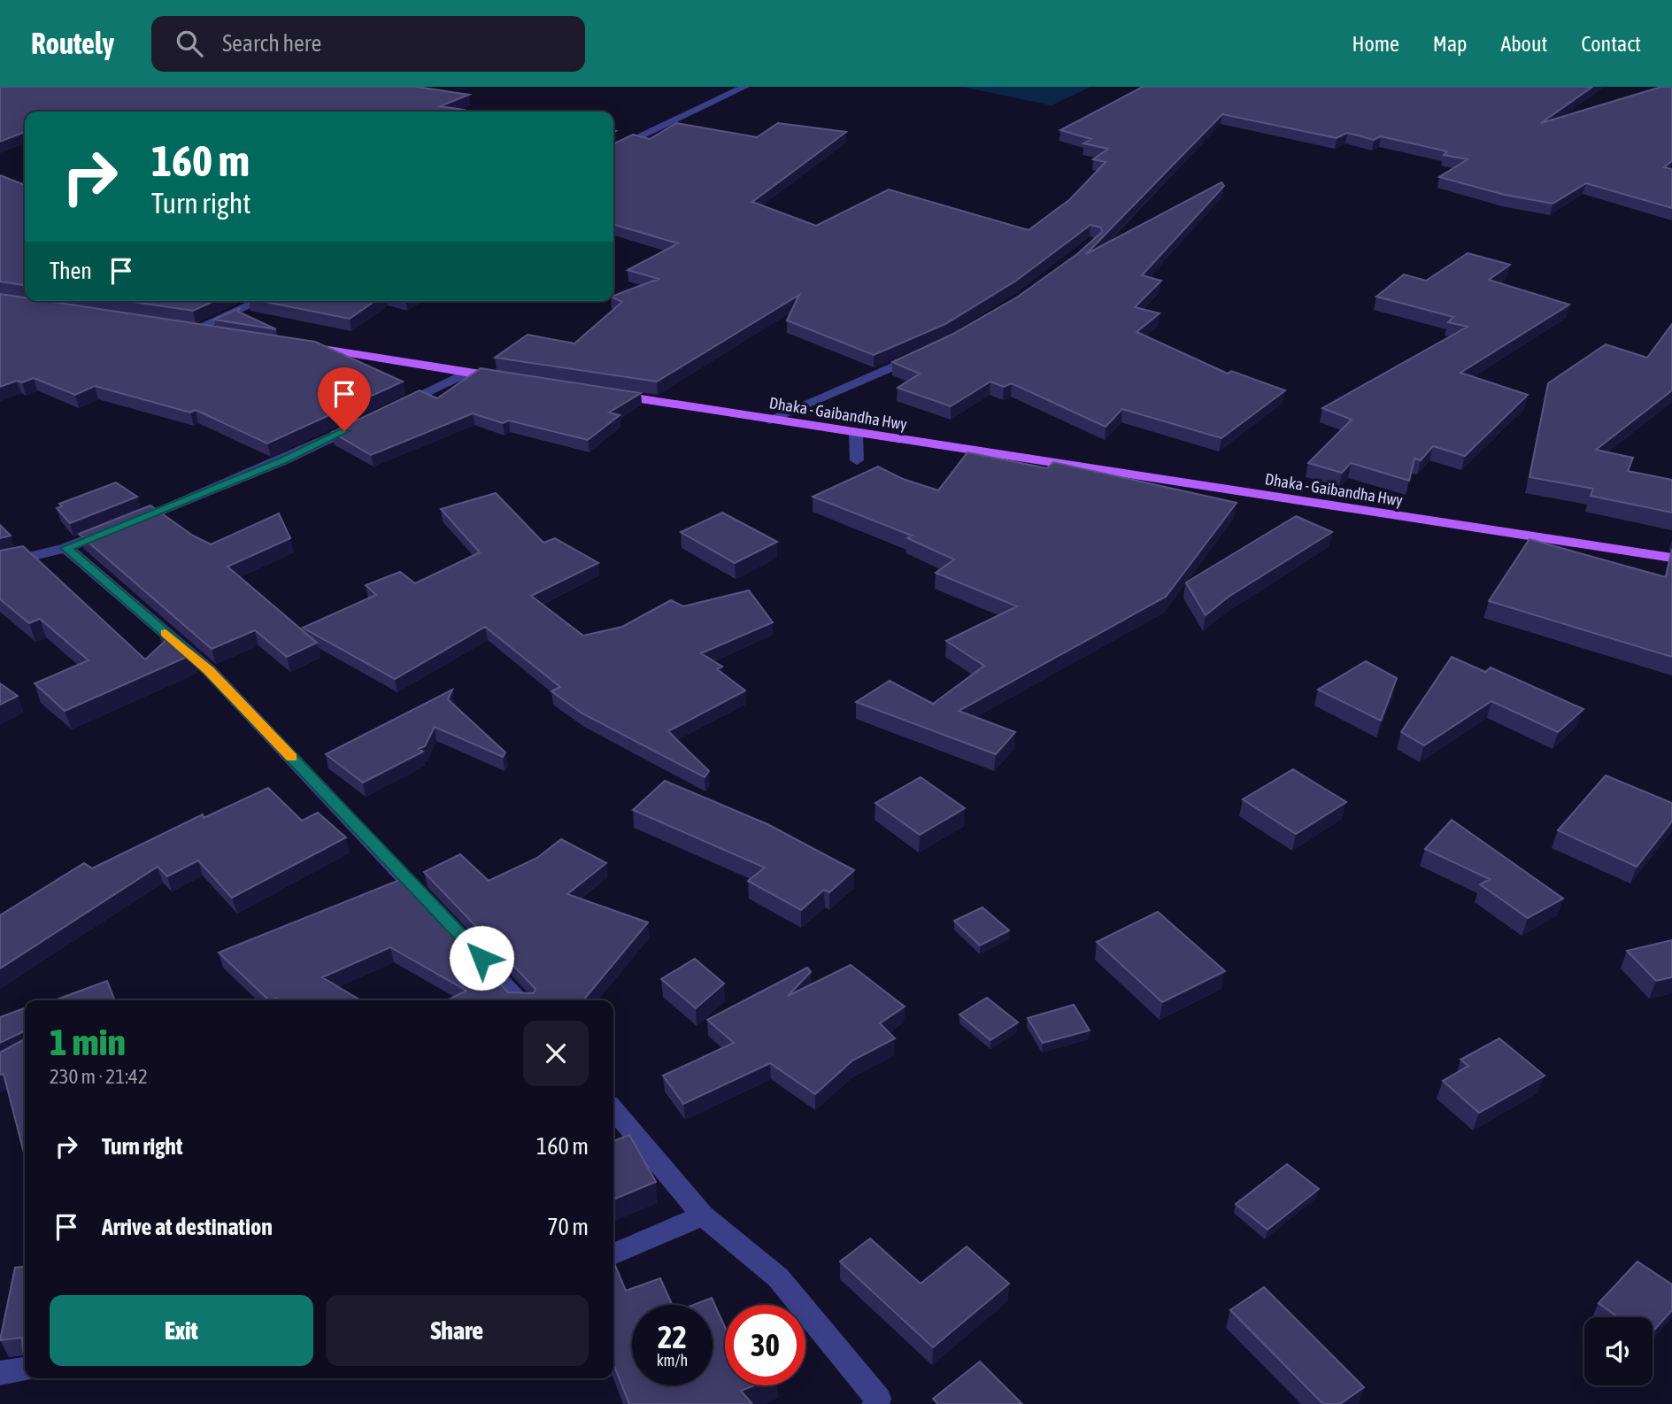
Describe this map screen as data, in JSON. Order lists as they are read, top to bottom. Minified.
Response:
{"streets":{"main road":["Dhaka - Gaibandha Hwy"]},"page":{"header":"Routely","search":"Search here","nav":["Home","Map","About","Contact"],"turn":["160 m","Turn right"],"then":"Then","heading":["1 min","230 m · 21:42"],"list":[{"name":"Turn right","value":"160 m"},{"name":"Arrive at destination","value":"70 m"}],"buttons":["Exit","Share"],"speed":"22 km/h","limit":"30"}}
